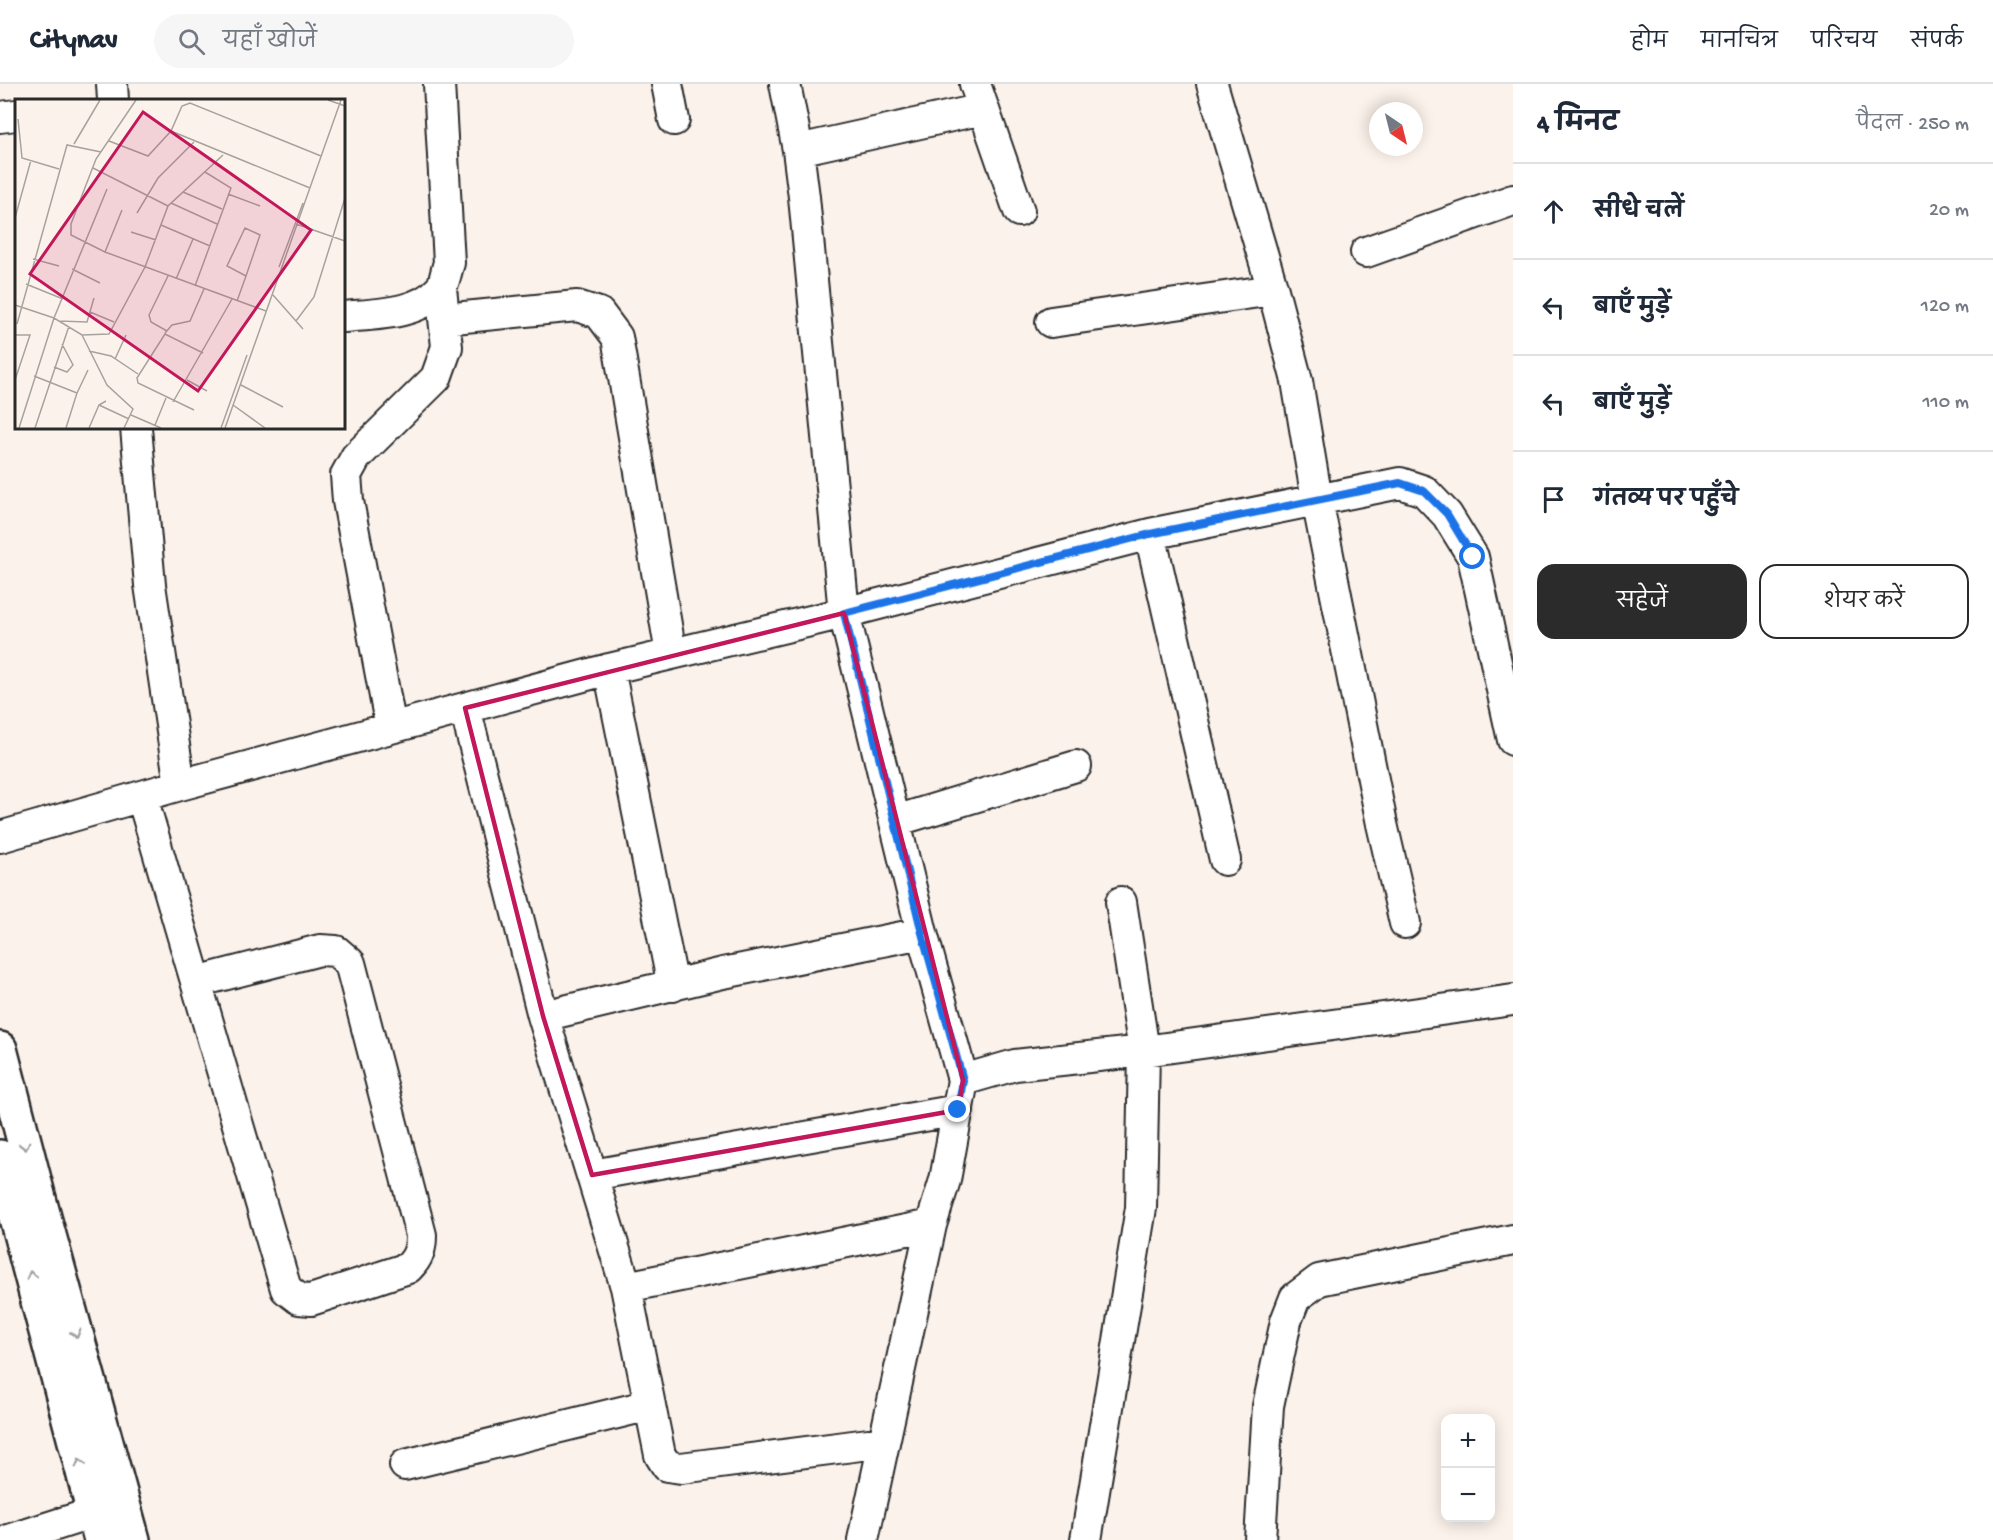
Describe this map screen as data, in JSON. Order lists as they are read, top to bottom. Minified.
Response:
{"north":"bottom right","page":{"header":"Citynav","search":"यहाँ खोजें","nav":["होम","मानचित्र","परिचय","संपर्क"],"heading":["4 मिनट","पैदल · 250 m"],"list":[["सीधे चलें","20 m"],["बाएँ मुड़ें","120 m"],["बाएँ मुड़ें","110 m"],"गंतव्य पर पहुँचे"],"buttons":["सहेजें","शेयर करें"],"map_buttons":["+","−"]}}
